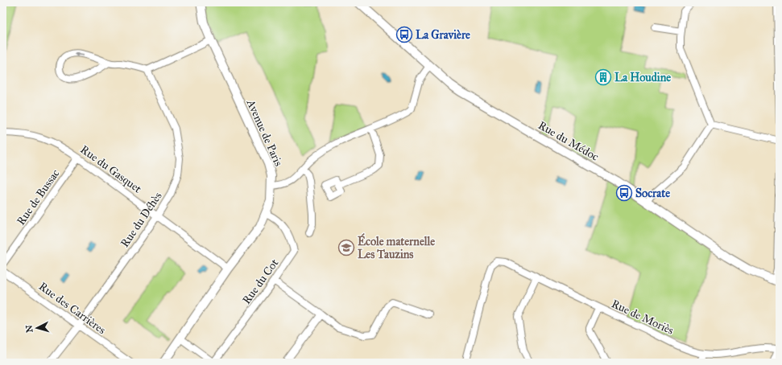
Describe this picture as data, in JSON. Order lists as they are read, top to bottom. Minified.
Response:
{"streets":{"street":["Avenue de Paris","Rue du Médoc","Rue du Gasquet","Rue de Bussac","Rue du Déhès","Rue du Cot","Rue des Carrières","Rue de Moriès"]},"crossings":[["Avenue de Paris","Rue du Gasquet"],["Avenue de Paris","Rue du Cot"],["Rue du Gasquet","Rue de Bussac"],["Rue du Gasquet","Rue du Déhès"],["Rue du Déhès","Rue des Carrières"]],"places":{"bus stop":["La Gravière","Socrate"],"building":["La Houdine"],"school or university":["École maternelle Les Tauzins"]},"north":"left"}
